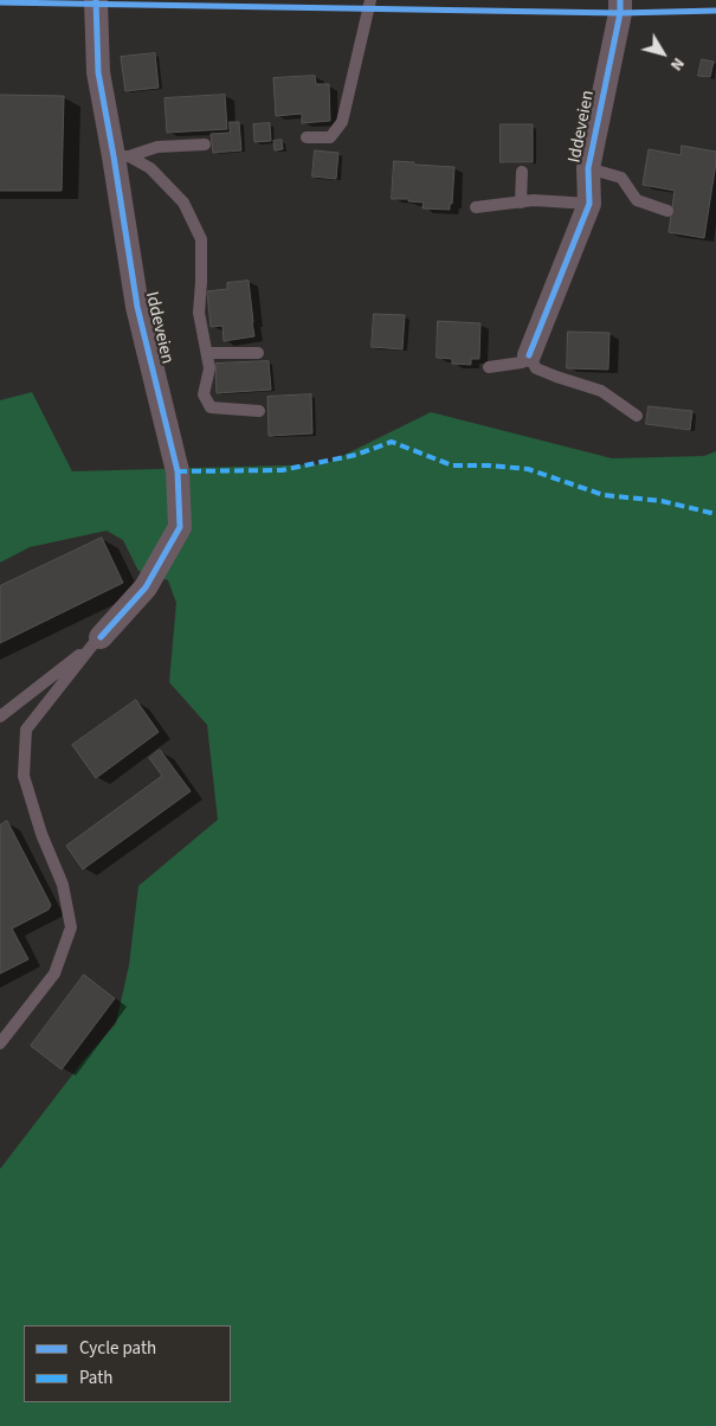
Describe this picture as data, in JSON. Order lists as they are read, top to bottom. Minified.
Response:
{"streets":{"street":["Iddeveien"]},"legend":["Cycle path","Path"],"north":"bottom right"}
